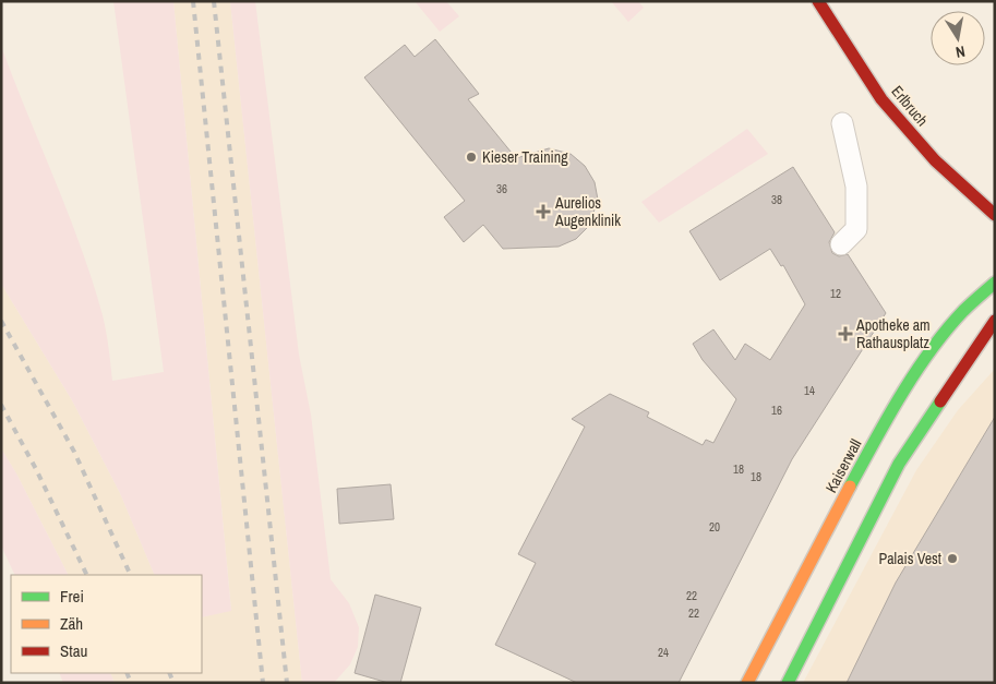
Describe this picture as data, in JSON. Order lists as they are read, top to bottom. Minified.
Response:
{"streets":{"main road":["Erlbruch","Kaiserwall"]},"places":{"other":["Kieser Training","Palais Vest"],"health":["Aurelios Augenklinik","Apotheke am Rathausplatz"]},"house_numbers":["36","38","12","14","16","18","18","20","22","22","24"],"legend":["Frei","Zäh","Stau"],"north":"bottom"}
